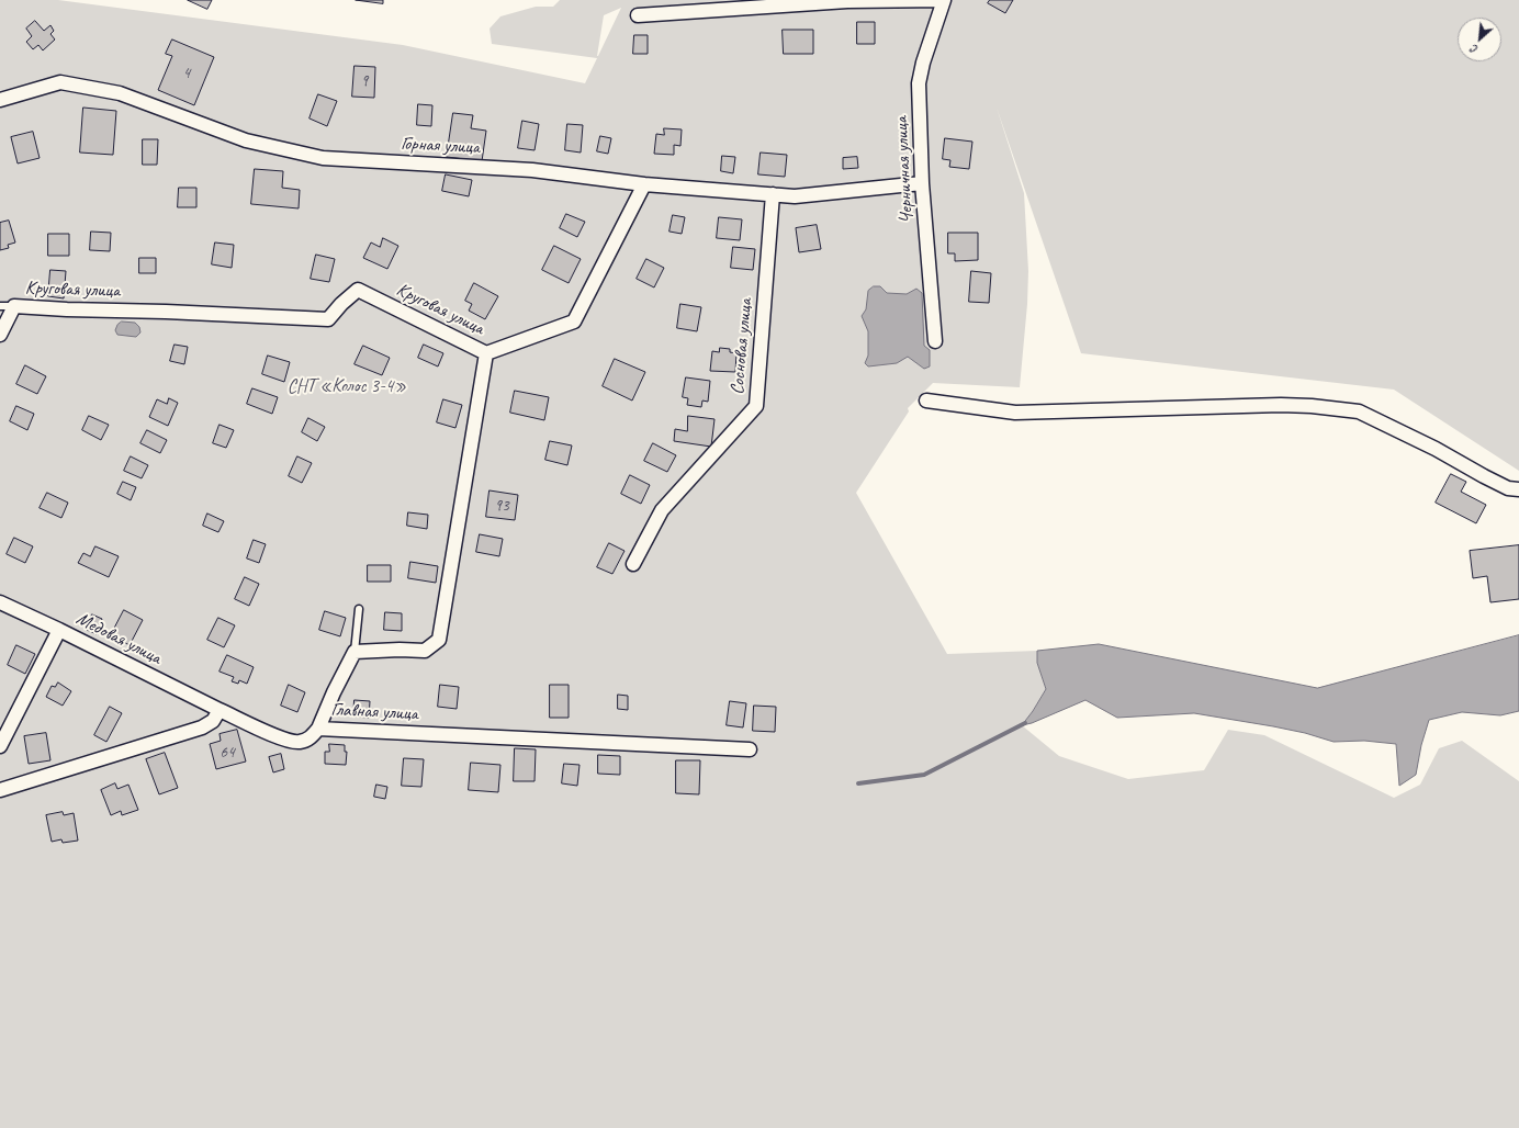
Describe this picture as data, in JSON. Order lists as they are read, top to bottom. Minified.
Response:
{"streets":{"street":["Горная улица","Черничная улица","Круговая улица","Сосновая улица","Медовая улица","Главная улица"]},"crossings":[["Горная улица","Черничная улица"],["Горная улица","Сосновая улица"],["Медовая улица","Главная улица"]],"parks":["СНТ «Колос 3-4»"],"house_numbers":["4","9","93","64"],"north":"bottom left"}
